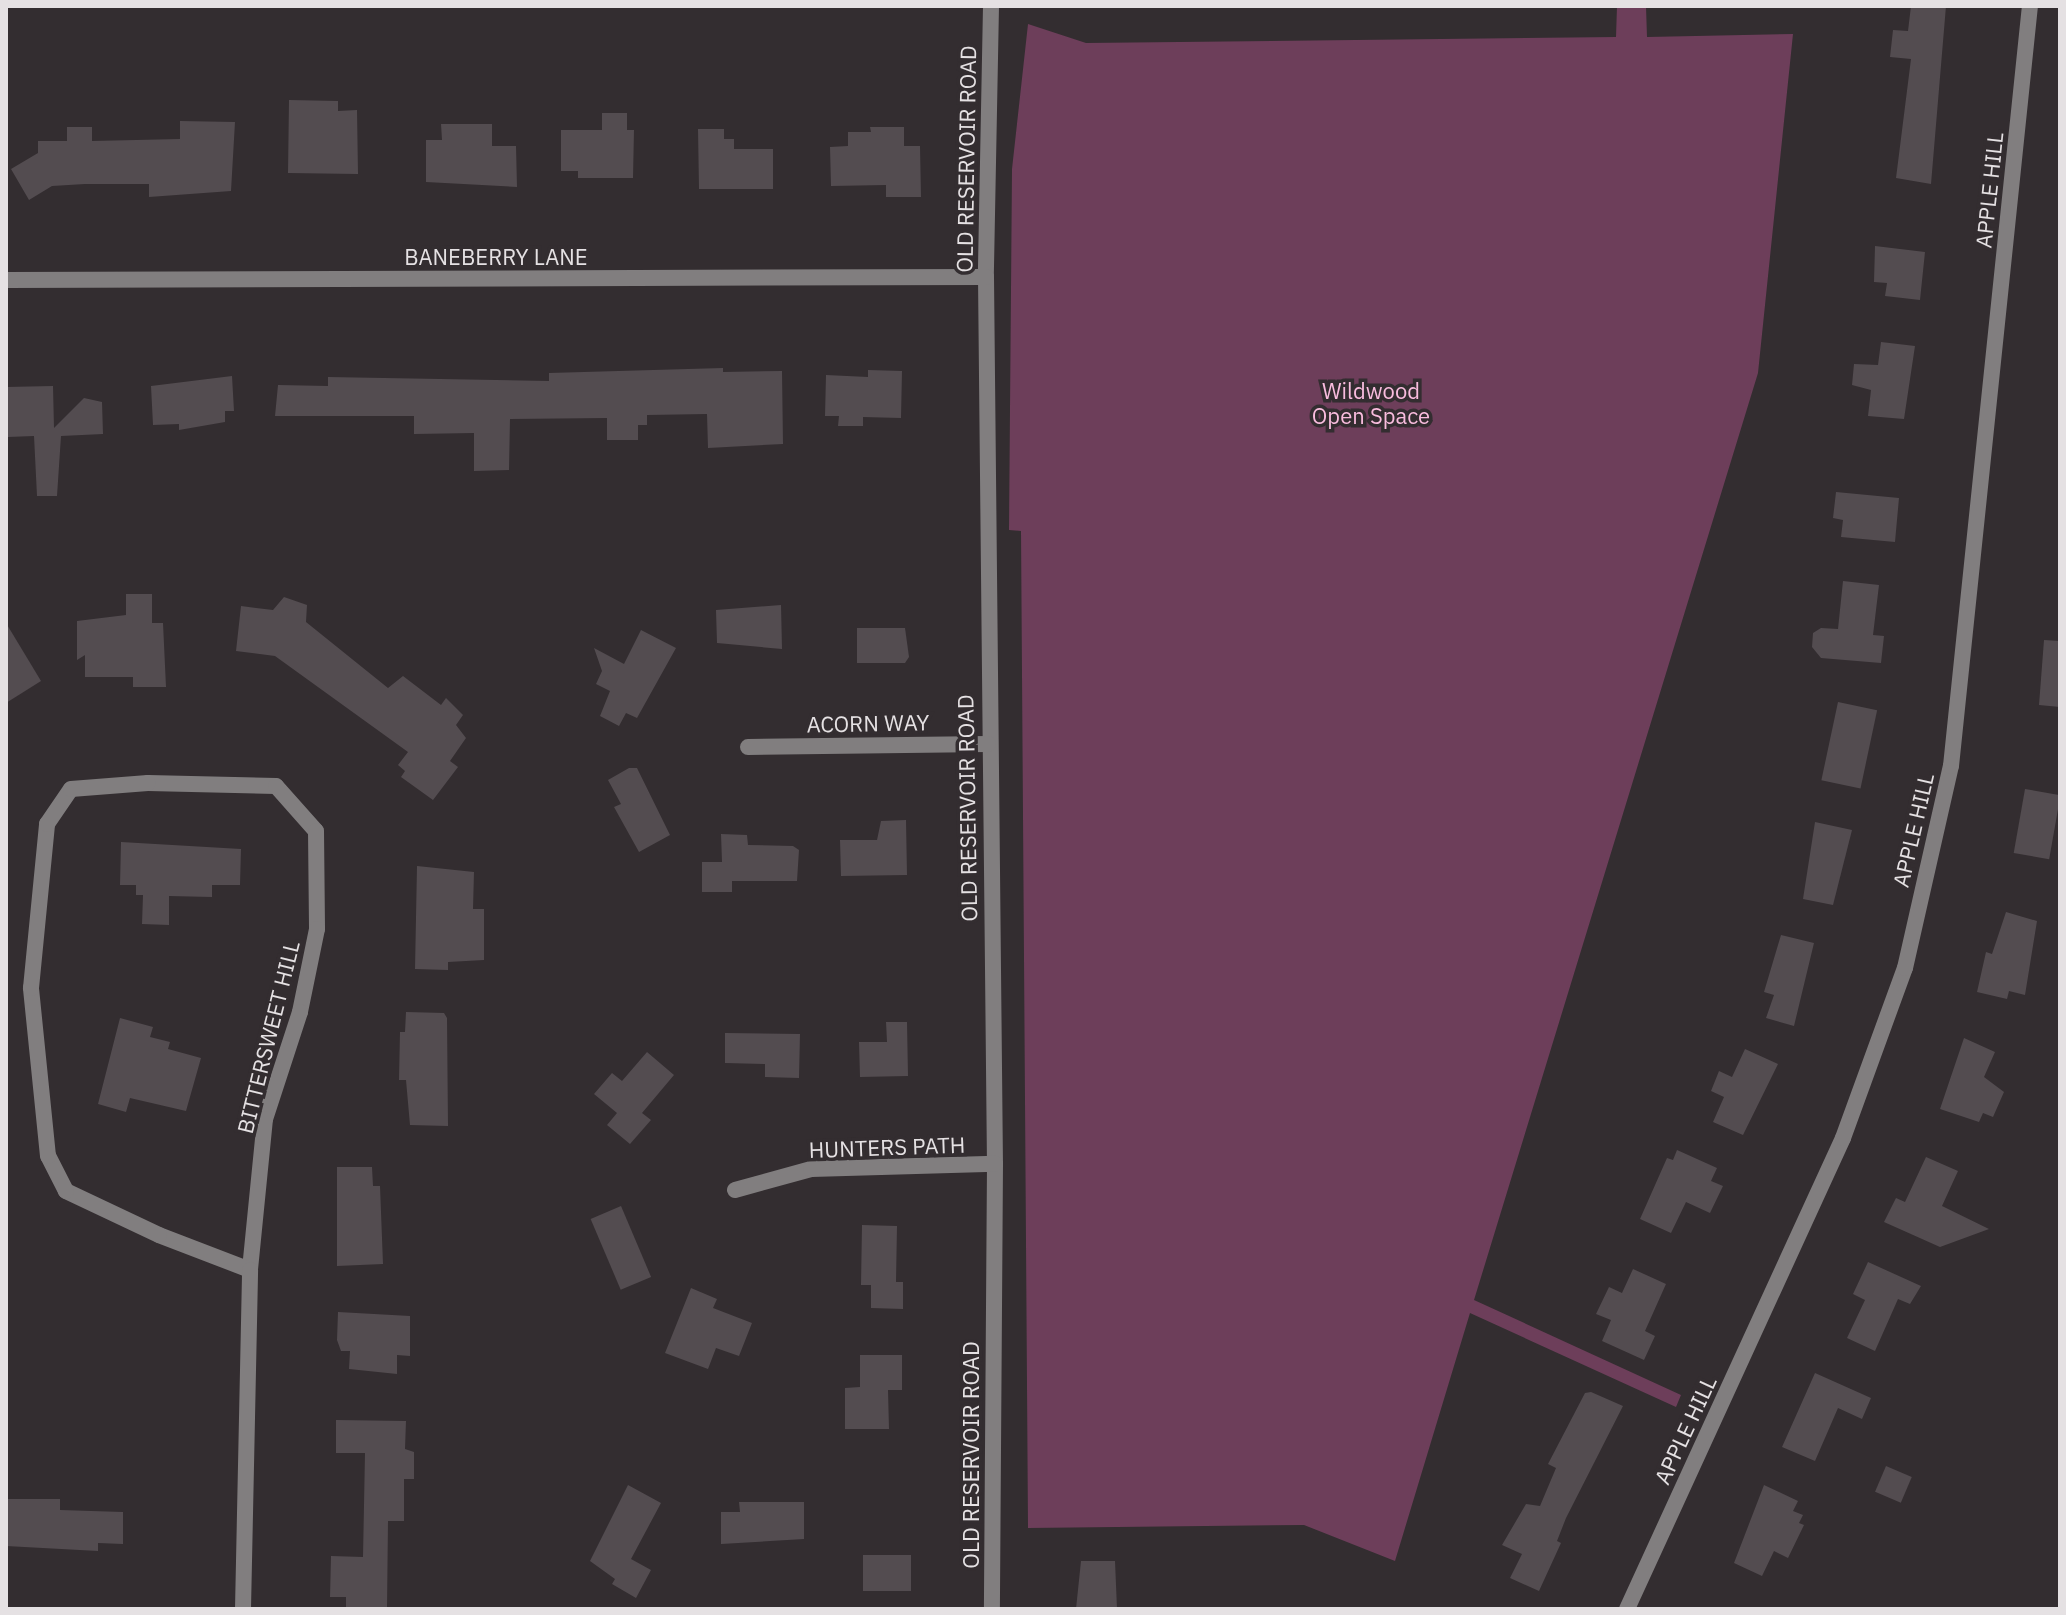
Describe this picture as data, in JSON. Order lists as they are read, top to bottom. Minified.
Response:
{"streets":{"street":["OLD RESERVOIR ROAD","APPLE HILL","BANEBERRY LANE","ACORN WAY","BITTERSWEET HILL","HUNTERS PATH"]},"crossings":[["OLD RESERVOIR ROAD","BANEBERRY LANE"],["OLD RESERVOIR ROAD","ACORN WAY"],["OLD RESERVOIR ROAD","HUNTERS PATH"]],"parks":["Wildwood Open Space"]}
